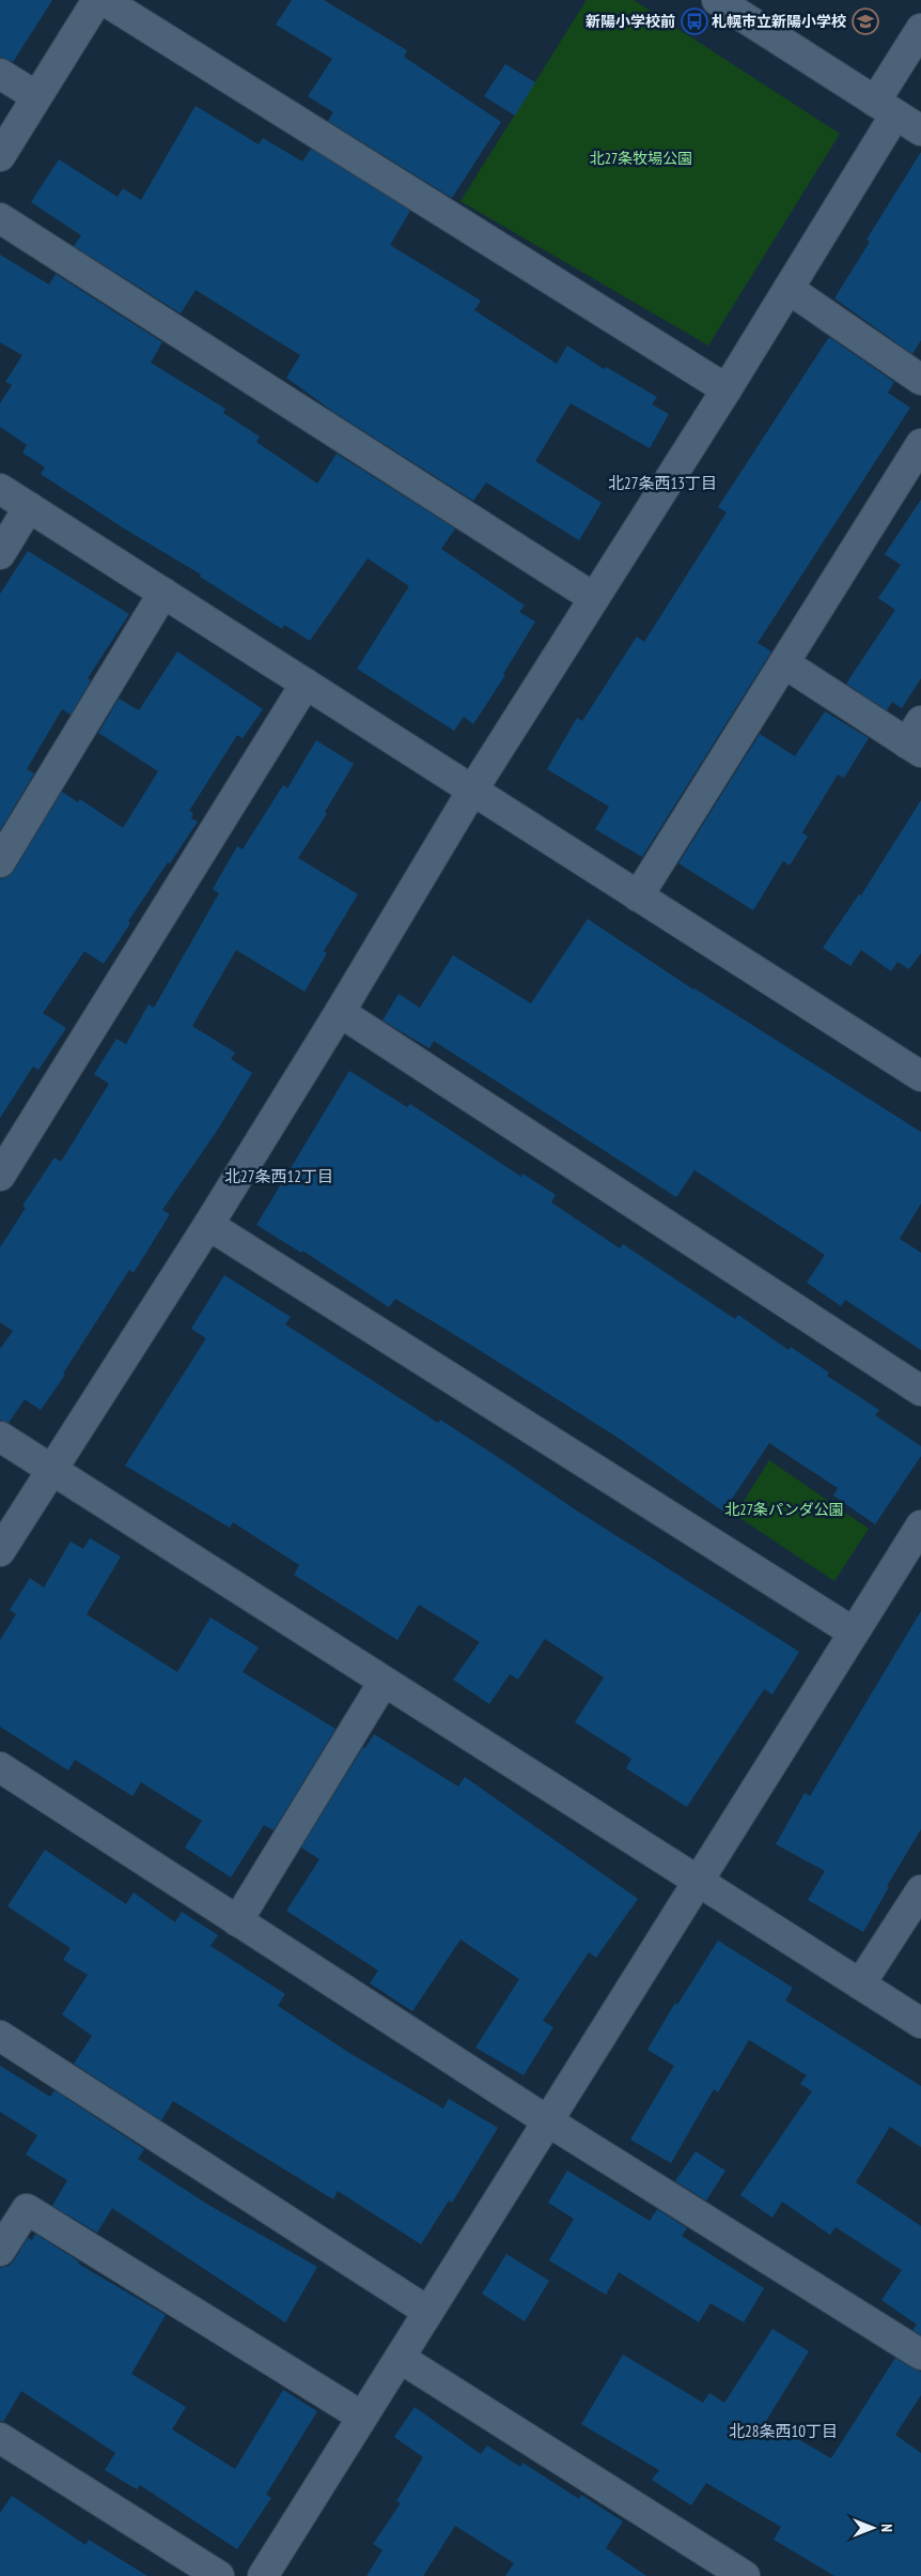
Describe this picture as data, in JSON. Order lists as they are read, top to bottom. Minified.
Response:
{"districts":["北27条西13丁目","北27条西12丁目","北28条西10丁目"],"parks":["北27条牧場公園","北27条パンダ公園"],"places":{"bus stop":["新陽小学校前"],"school or university":["札幌市立新陽小学校"]},"north":"right"}
